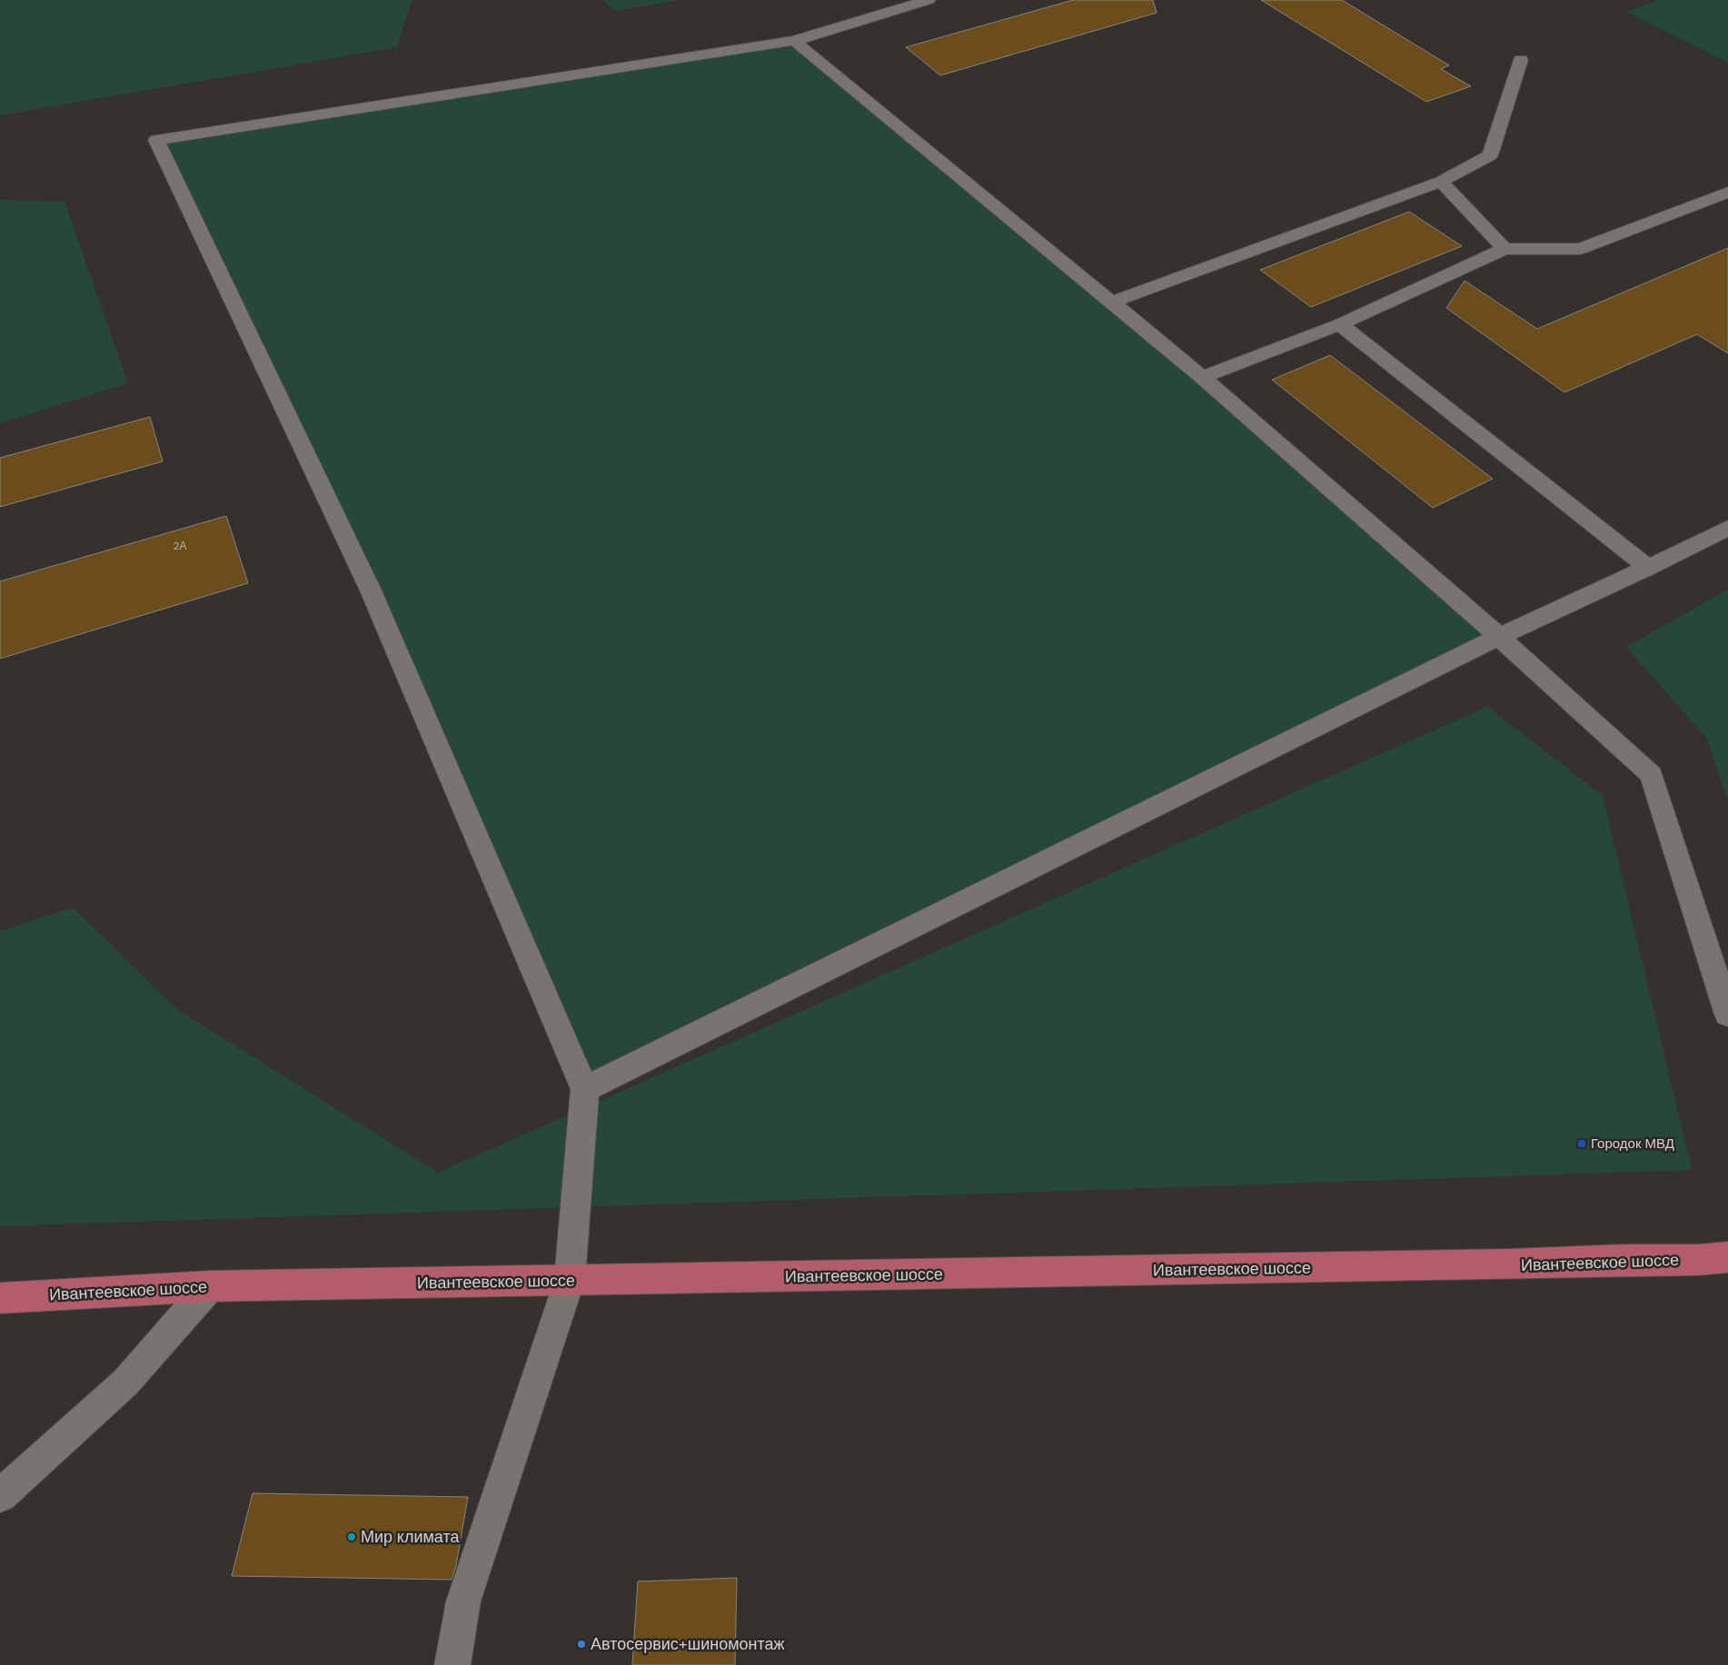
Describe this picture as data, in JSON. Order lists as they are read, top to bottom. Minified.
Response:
{"streets":{"main road":["Ивантеевское шоссе"]},"places":{"transit":["Городок МВД"],"other":["Мир климата","Автосервис+шиномонтаж"]},"house_numbers":["2А"]}
